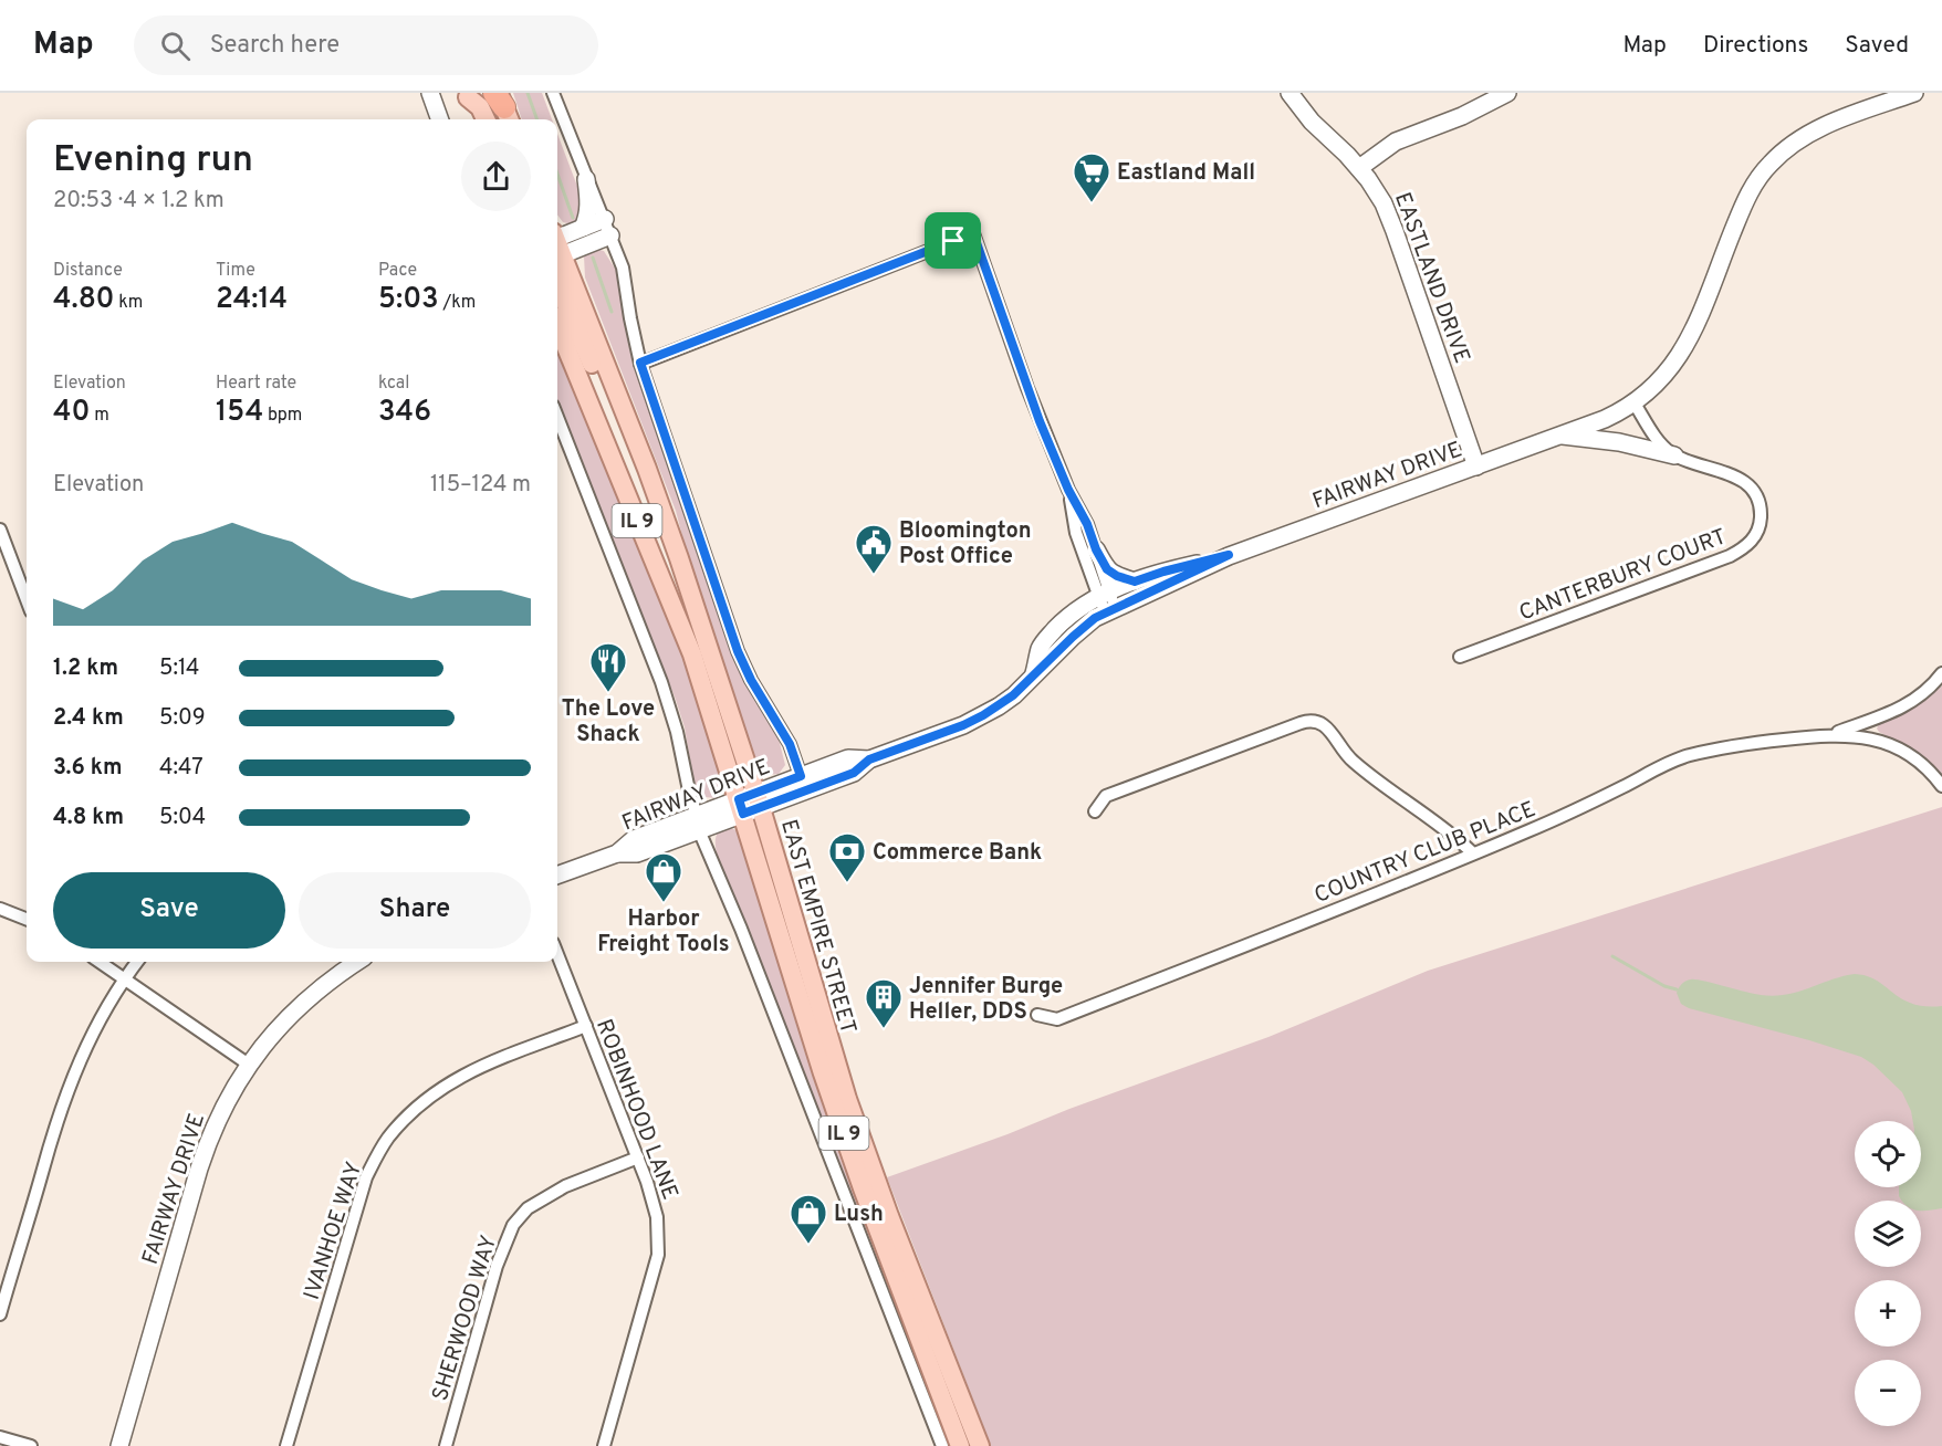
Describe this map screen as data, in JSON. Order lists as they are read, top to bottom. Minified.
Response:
{"streets":{"main road":["EASTLAND DRIVE","FAIRWAY DRIVE","IL 9","EAST EMPIRE STREET"],"street":["CANTERBURY COURT","COUNTRY CLUB PLACE","ROBINHOOD LANE","IVANHOE WAY","SHERWOOD WAY"]},"crossings":[["EASTLAND DRIVE","FAIRWAY DRIVE"],["FAIRWAY DRIVE","CANTERBURY COURT"],["FAIRWAY DRIVE","EAST EMPIRE STREET"],["ROBINHOOD LANE","IVANHOE WAY"],["ROBINHOOD LANE","SHERWOOD WAY"]],"places":{"supermarket":["Eastland Mall"],"public building":["Bloomington Post Office"],"restaurant":["The Love Shack"],"bank":["Commerce Bank"],"shop":["Harbor Freight Tools","Lush"],"building":["Jennifer Burge Heller, DDS"]},"page":{"header":"Map","search":"Search here","nav":["Map","Directions","Saved"],"heading":["Evening run","20:53 · 4 × 1.2 km"],"stats":[["Distance","4.80 km"],["Time","24:14"],["Pace","5:03 /km"],["Elevation","40 m"],["Heart rate","154 bpm"],["kcal","346"]],"chart":["Elevation","115–124 m"],"list":[{"name":"1.2 km","note":"5:14"},{"name":"2.4 km","note":"5:09"},{"name":"3.6 km","note":"4:47"},{"name":"4.8 km","note":"5:04"}],"buttons":["Save","Share"],"map_buttons":["+","−"]}}
